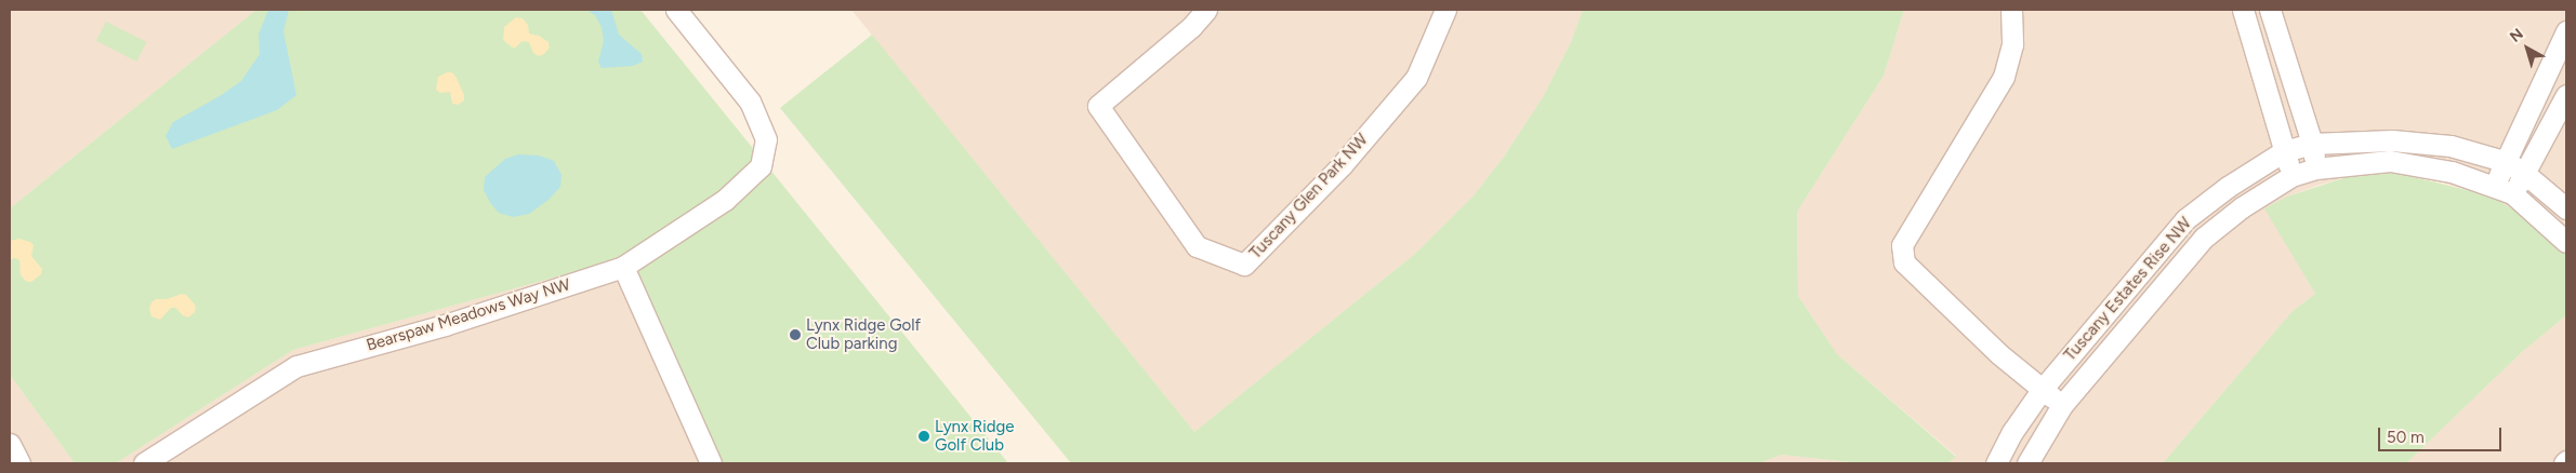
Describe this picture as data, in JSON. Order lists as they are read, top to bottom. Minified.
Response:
{"streets":{"street":["Tuscany Glen Park NW","Tuscany Estates Rise NW","Bearspaw Meadows Way NW"]},"places":["Lynx Ridge Golf Club parking","Lynx Ridge Golf Club"],"scale_bar":"50 m","north":"top left"}
